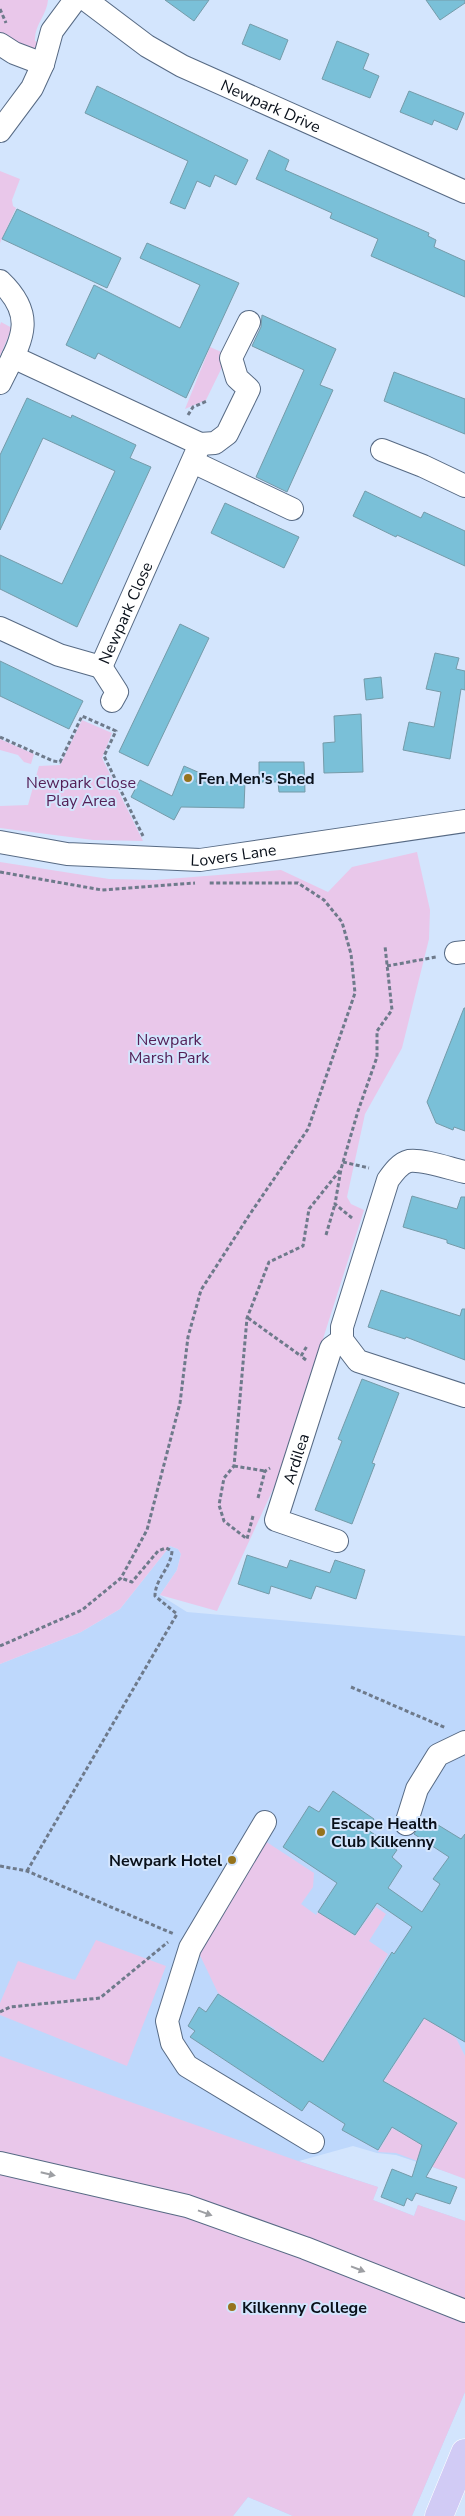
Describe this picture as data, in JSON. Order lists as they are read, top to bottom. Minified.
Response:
{"streets":{"street":["Newpark Drive","Newpark Close","Lovers Lane","Ardilea"]},"parks":["Newpark Close Play Area","Newpark Marsh Park"],"places":["Fen Men's Shed","Escape Health Club Kilkenny","Newpark Hotel","Kilkenny College"]}
